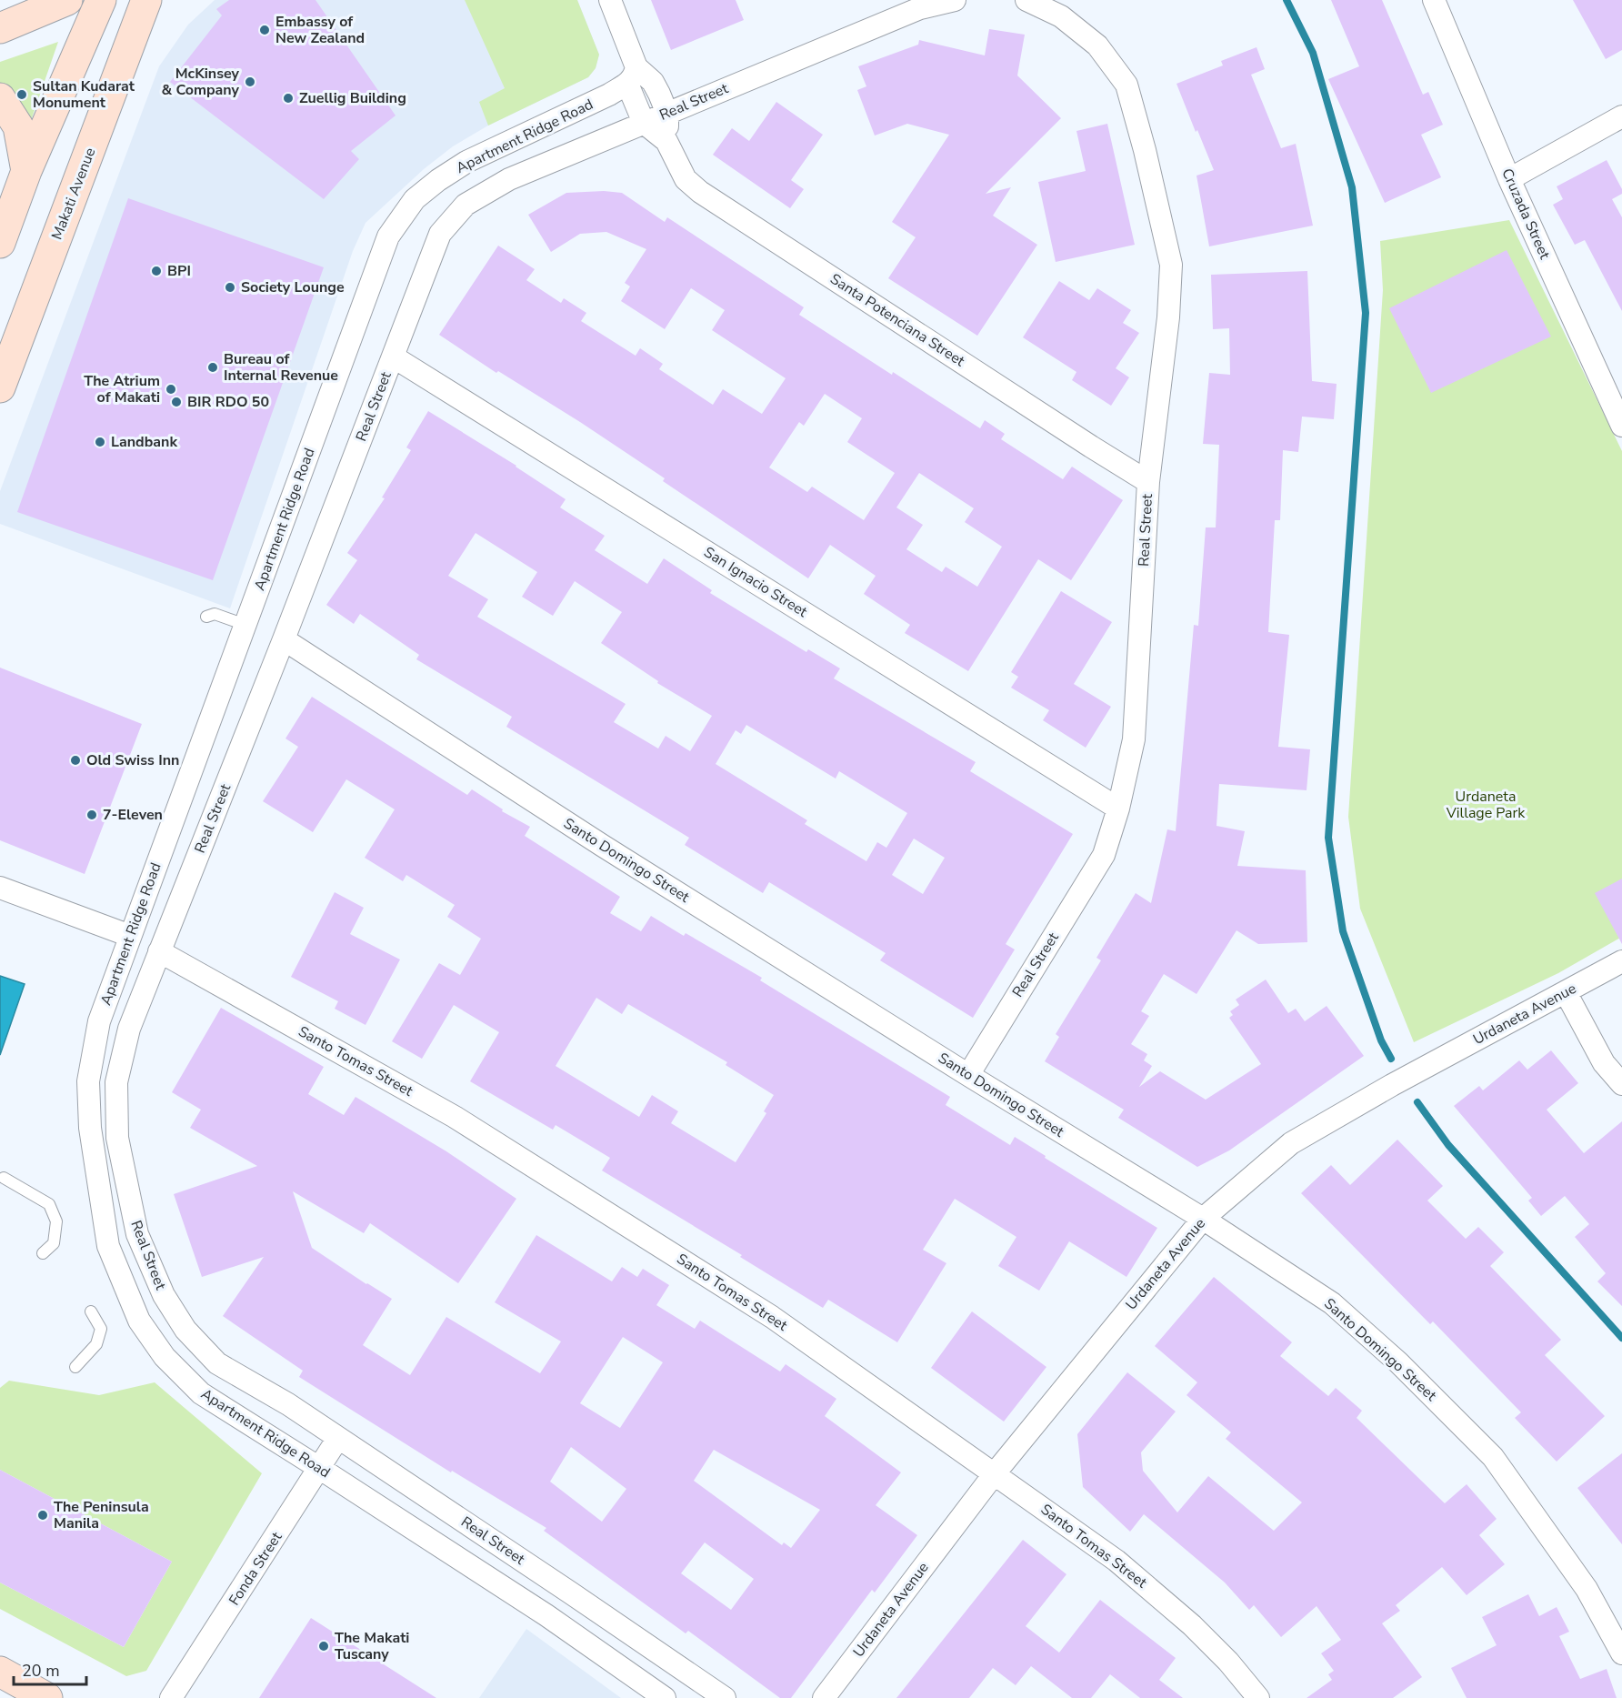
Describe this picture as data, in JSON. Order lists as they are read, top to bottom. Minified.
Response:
{"streets":{"main road":["Makati Avenue"],"street":["Real Street","Apartment Ridge Road","Cruzada Street","Santa Potenciana Street","San Ignacio Street","Santo Domingo Street","Urdaneta Avenue","Santo Tomas Street","Fonda Street"]},"crossings":[["Real Street","Santa Potenciana Street"],["Real Street","San Ignacio Street"],["Real Street","Santo Domingo Street"],["Real Street","Santo Tomas Street"],["Real Street","Fonda Street"],["Apartment Ridge Road","Santa Potenciana Street"],["Apartment Ridge Road","Fonda Street"],["Santo Domingo Street","Urdaneta Avenue"],["Urdaneta Avenue","Santo Tomas Street"]],"parks":["Urdaneta Village Park"],"places":["Embassy of New Zealand","McKinsey & Company","Sultan Kudarat Monument","Zuellig Building","BPI","Society Lounge","Bureau of Internal Revenue","The Atrium of Makati","BIR RDO 50","Landbank","Old Swiss Inn","7-Eleven","The Peninsula Manila","The Makati Tuscany"],"scale_bar":"20 m"}
